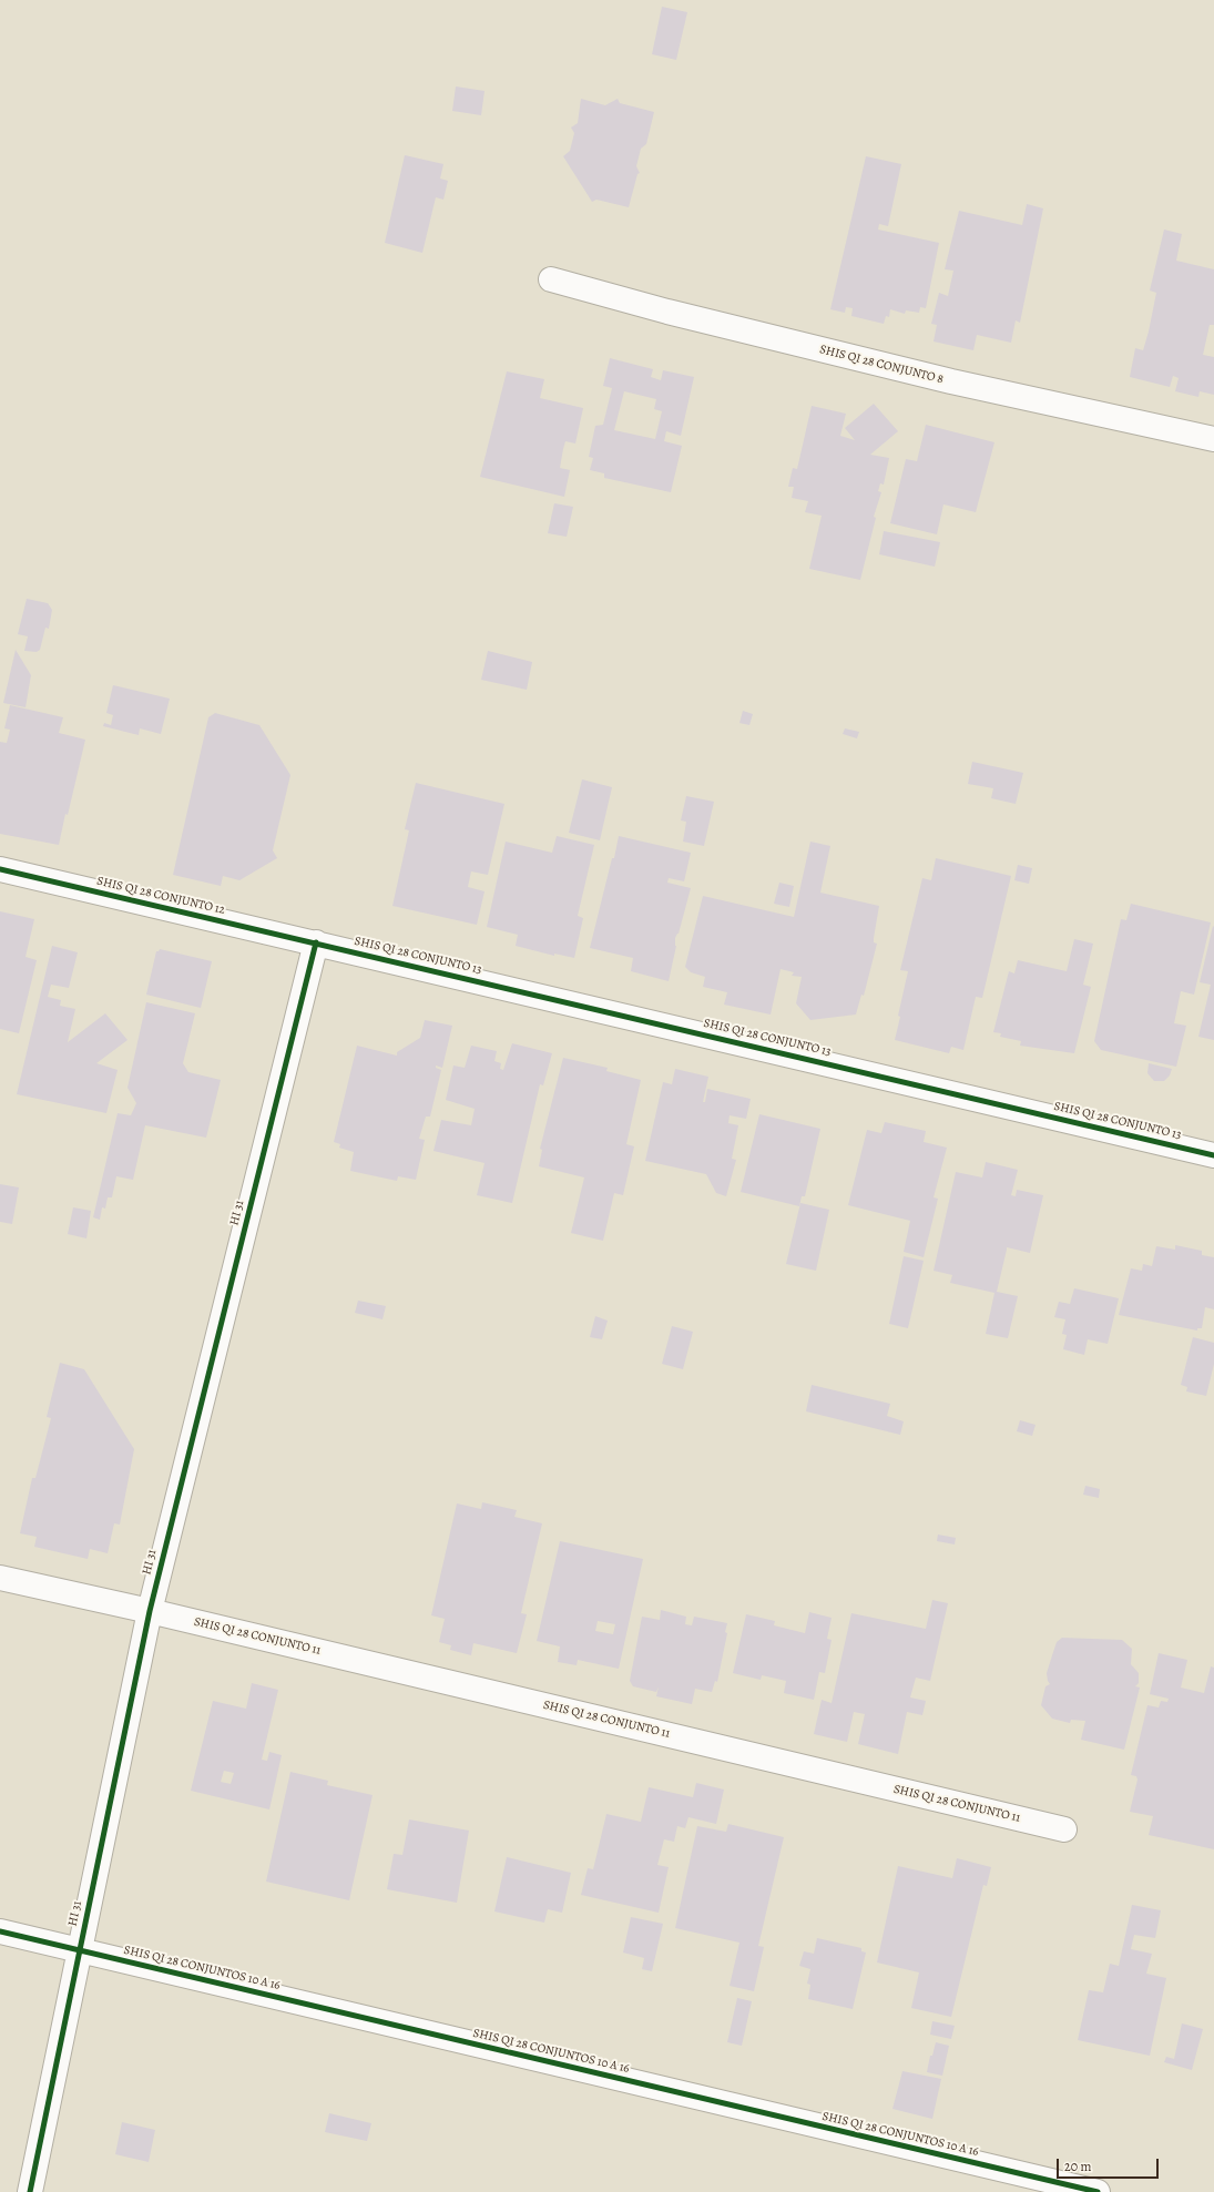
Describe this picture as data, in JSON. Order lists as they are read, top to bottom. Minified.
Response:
{"streets":{"street":["SHIS QI 28 CONJUNTO 8","SHIS QI 28 CONJUNTO 12","SHIS QI 28 CONJUNTO 13","HI 31","SHIS QI 28 CONJUNTO 11","SHIS QI 28 CONJUNTOS 10 A 16"]},"crossings":[["SHIS QI 28 CONJUNTO 12","SHIS QI 28 CONJUNTO 13"],["SHIS QI 28 CONJUNTO 12","HI 31"],["SHIS QI 28 CONJUNTO 13","HI 31"],["HI 31","SHIS QI 28 CONJUNTO 11"],["HI 31","SHIS QI 28 CONJUNTOS 10 A 16"]],"scale_bar":"20 m"}
